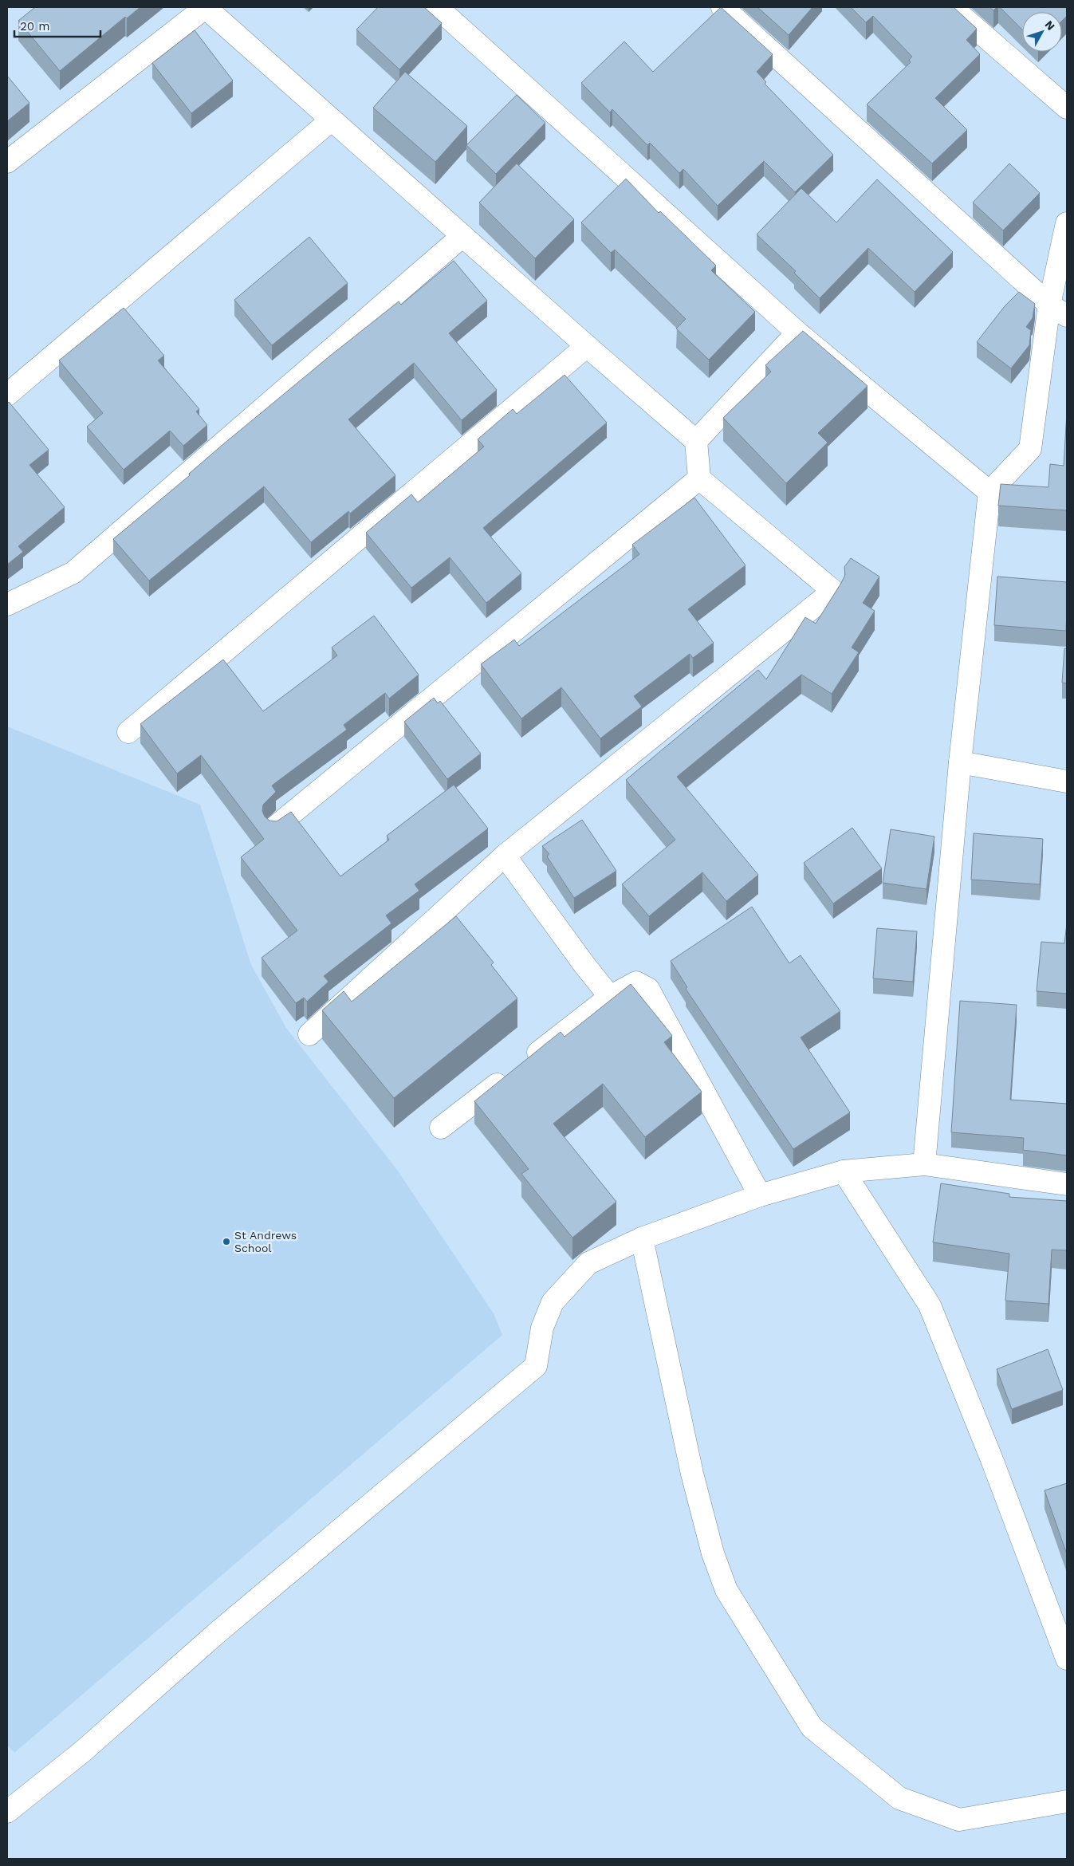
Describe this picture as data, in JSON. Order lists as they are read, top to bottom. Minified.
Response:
{"places":["St Andrews School"],"scale_bar":"20 m","north":"top right"}
